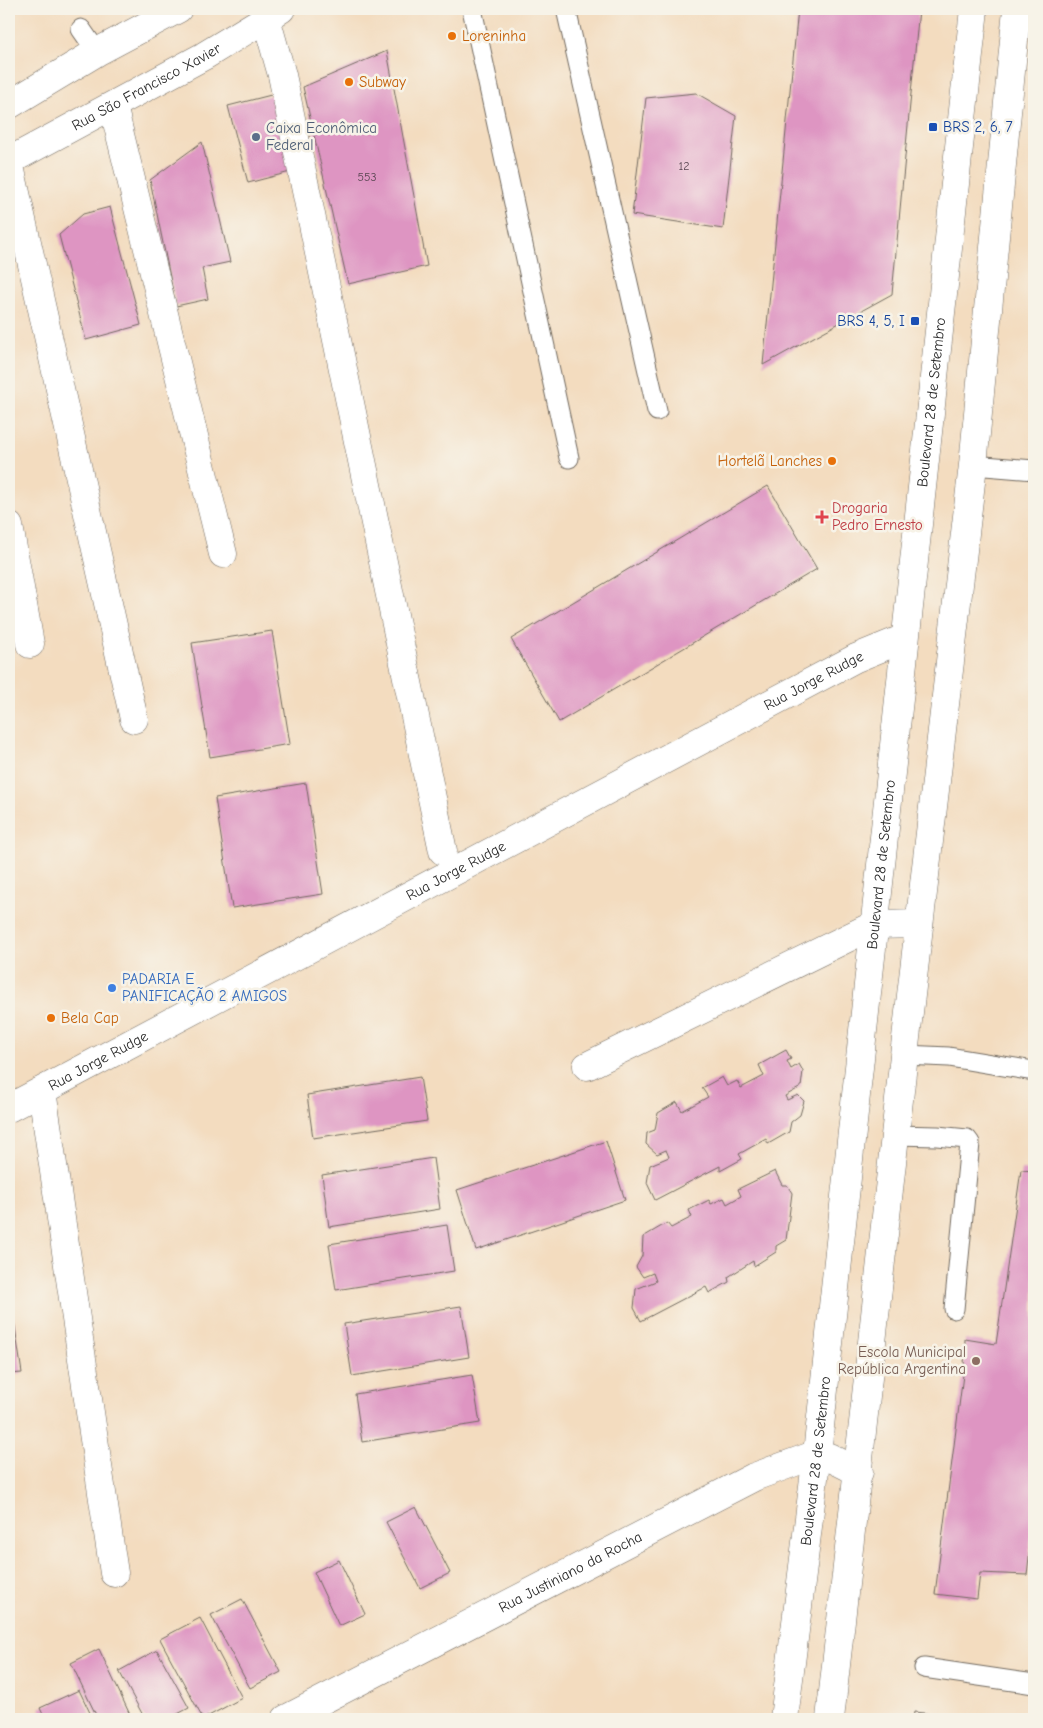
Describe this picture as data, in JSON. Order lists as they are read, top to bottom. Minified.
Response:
{"streets":{"street":["Rua São Francisco Xavier","Boulevard 28 de Setembro","Rua Jorge Rudge","Rua Justiniano da Rocha"]},"crossings":[["Boulevard 28 de Setembro","Rua Jorge Rudge"],["Boulevard 28 de Setembro","Rua Justiniano da Rocha"]],"places":{"other":["Loreninha","Subway","Caixa Econômica Federal","Hortelã Lanches","PADARIA E PANIFICAÇÃO 2 AMIGOS","Bela Cap","Escola Municipal República Argentina"],"transit":["BRS 2, 6, 7","BRS 4, 5, I"],"health":["Drogaria Pedro Ernesto"]},"house_numbers":["12","553"]}
